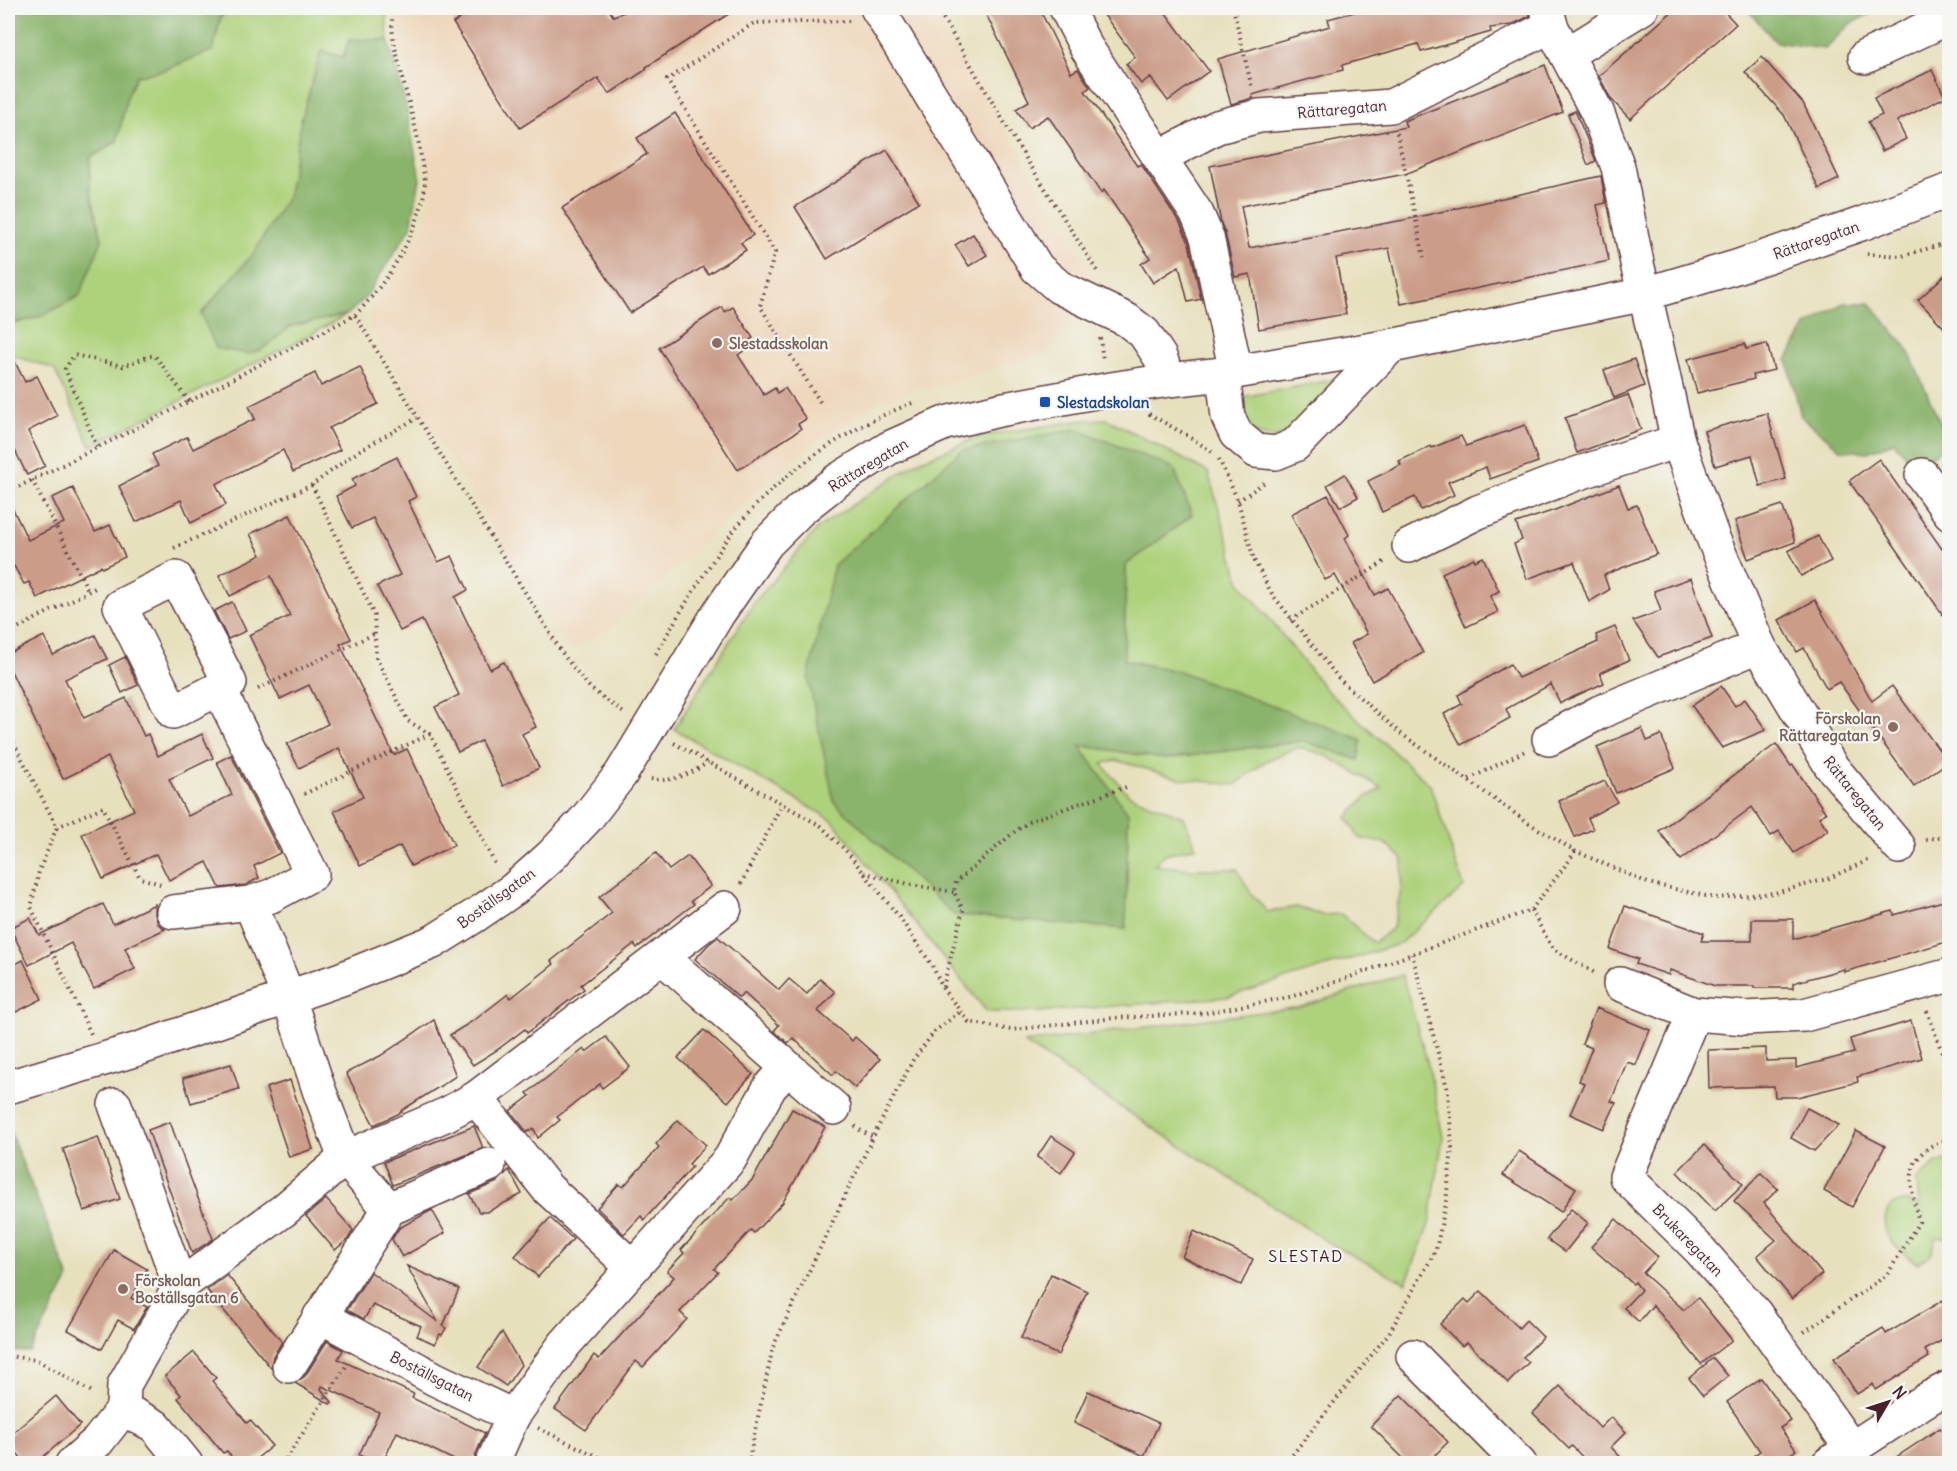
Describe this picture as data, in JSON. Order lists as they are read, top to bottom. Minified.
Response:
{"streets":{"street":["Rättaregatan","Boställsgatan","Brukaregatan"]},"crossings":[["Rättaregatan","Boställsgatan"]],"districts":["SLESTAD"],"places":{"other":["Slestadsskolan","Förskolan Rättaregatan 9","Förskolan Boställsgatan 6"],"transit":["Slestadskolan"]},"north":"top right"}
